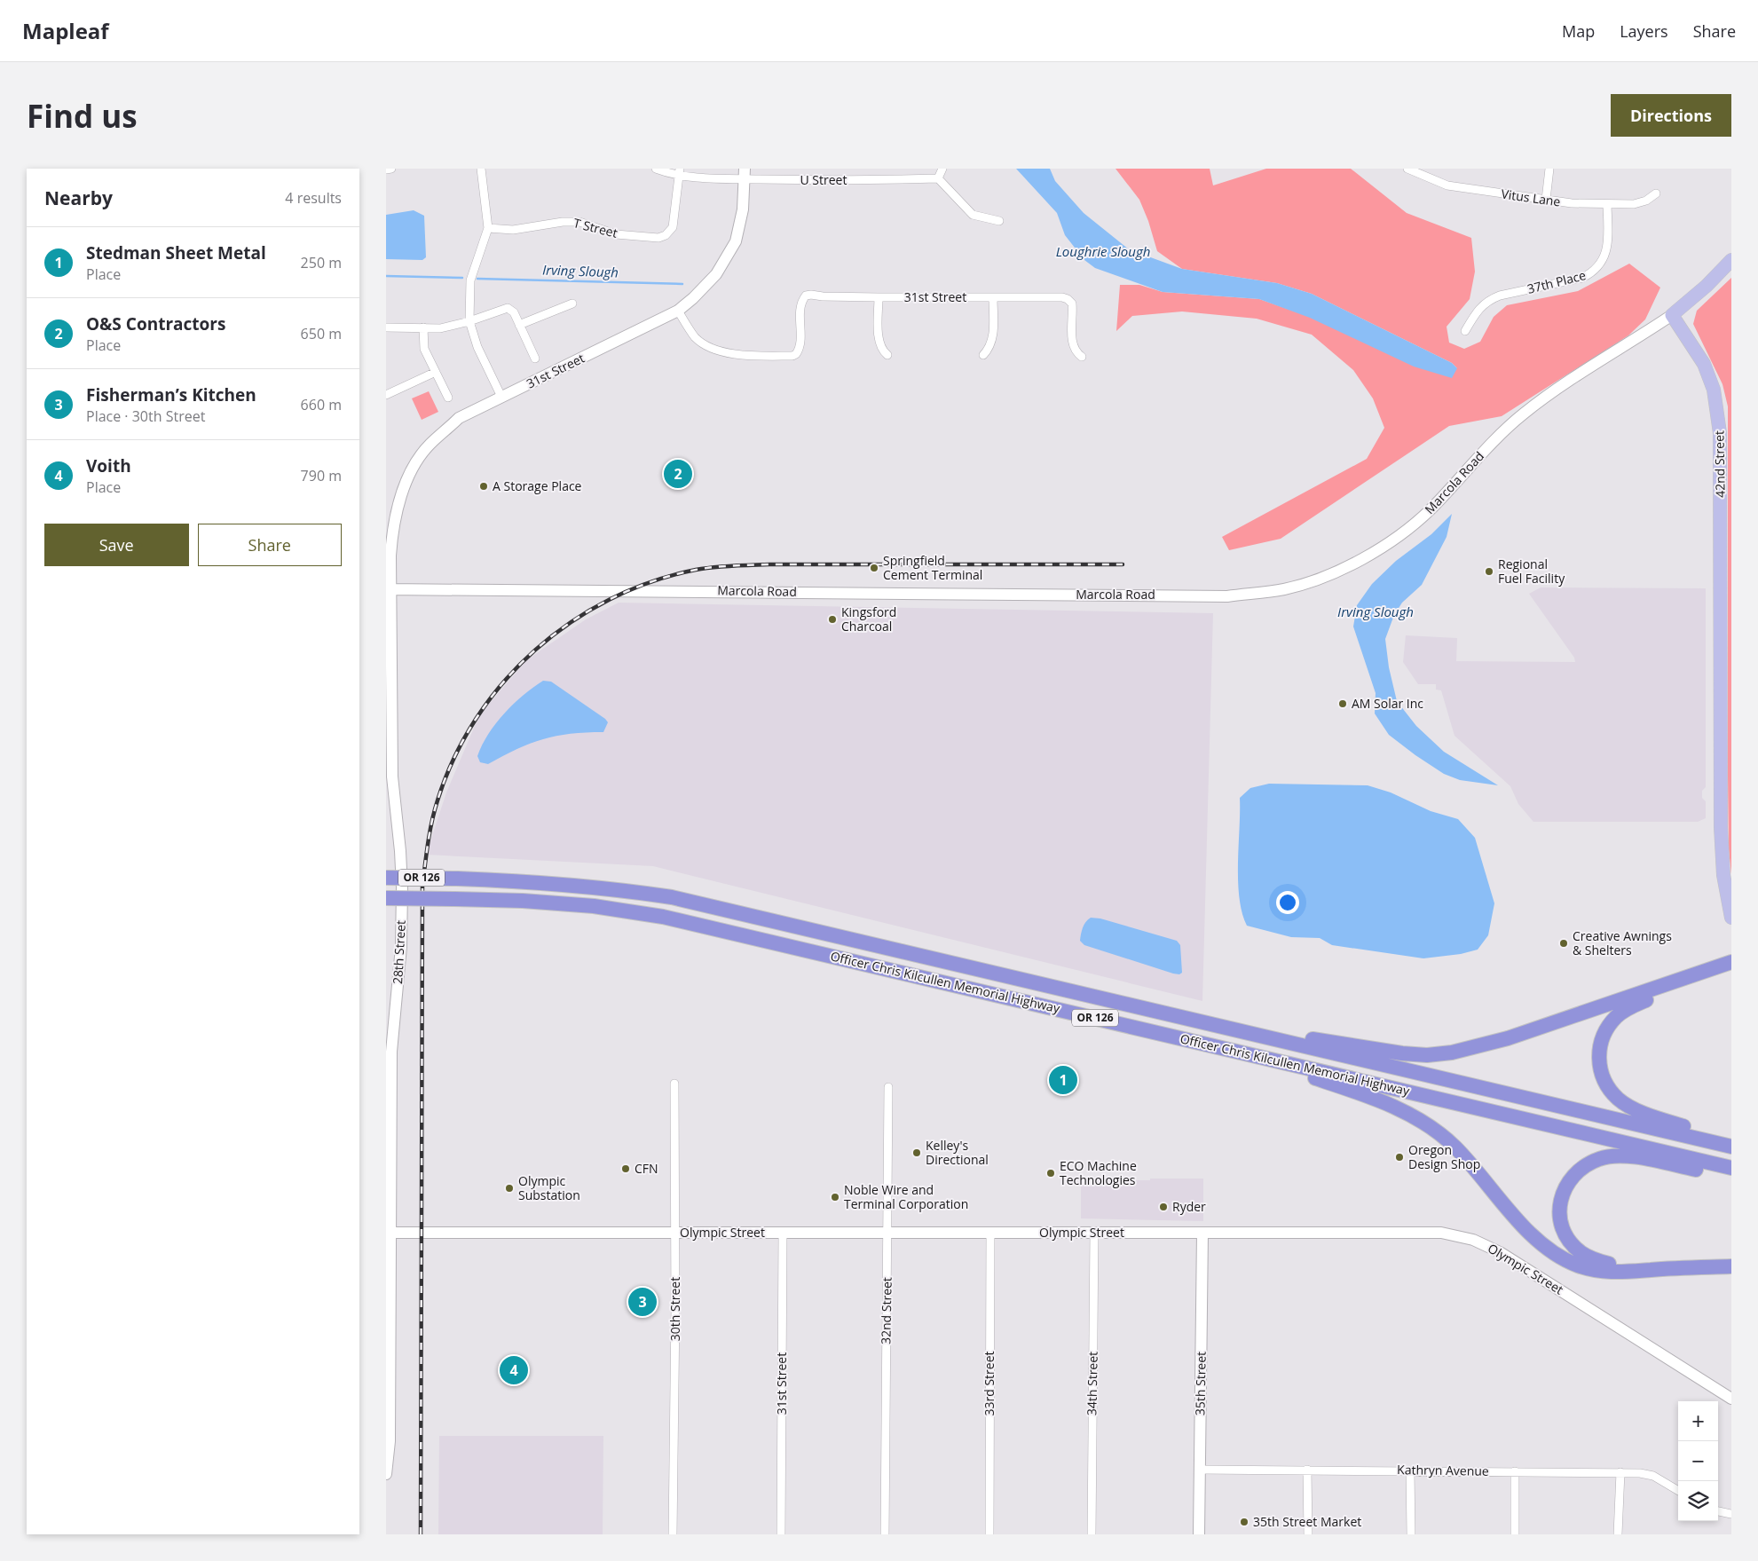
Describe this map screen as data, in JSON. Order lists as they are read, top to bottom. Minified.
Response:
{"streets":{"highway":["OR 126","Officer Chris Kilcullen Memorial Highway"],"main road":["31st Street","42nd Street","Marcola Road","28th Street","Olympic Street","35th Street"],"street":["U Street","Vitus Lane","T Street","37th Place","30th Street","32nd Street","33rd Street","34th Street","Kathryn Avenue"]},"crossings":[["U Street","T Street"],["U Street","31st Street"],["Vitus Lane","37th Place"],["31st Street","Marcola Road"],["31st Street","28th Street"],["31st Street","Olympic Street"],["42nd Street","Marcola Road"],["Marcola Road","28th Street"],["28th Street","Olympic Street"],["Olympic Street","30th Street"],["Olympic Street","32nd Street"],["Olympic Street","33rd Street"],["Olympic Street","34th Street"],["Olympic Street","35th Street"],["35th Street","Kathryn Avenue"]],"water":["Loughrie Slough","Irving Slough"],"places":["A Storage Place","Springfield Cement Terminal","Regional Fuel Facility","Kingsford Charcoal","AM Solar Inc","Creative Awnings & Shelters","Kelley's Directional","Oregon Design Shop","CFN","ECO Machine Technologies","Olympic Substation","Noble Wire and Terminal Corporation","Ryder","35th Street Market"],"page":{"header":"Mapleaf","nav":["Map","Layers","Share"],"buttons":["Directions",["Save","Share"]],"title":"Find us","heading":["Nearby","4 results"],"list":[{"mark":"1","name":"Stedman Sheet Metal","note":"Place","value":"250 m"},{"mark":"2","name":"O&S Contractors","note":"Place","value":"650 m"},{"mark":"3","name":"Fisherman’s Kitchen","note":"Place · 30th Street","value":"660 m"},{"mark":"4","name":"Voith","note":"Place","value":"790 m"}],"pins":["2","1","3","4"],"map_buttons":["+","−"]}}
